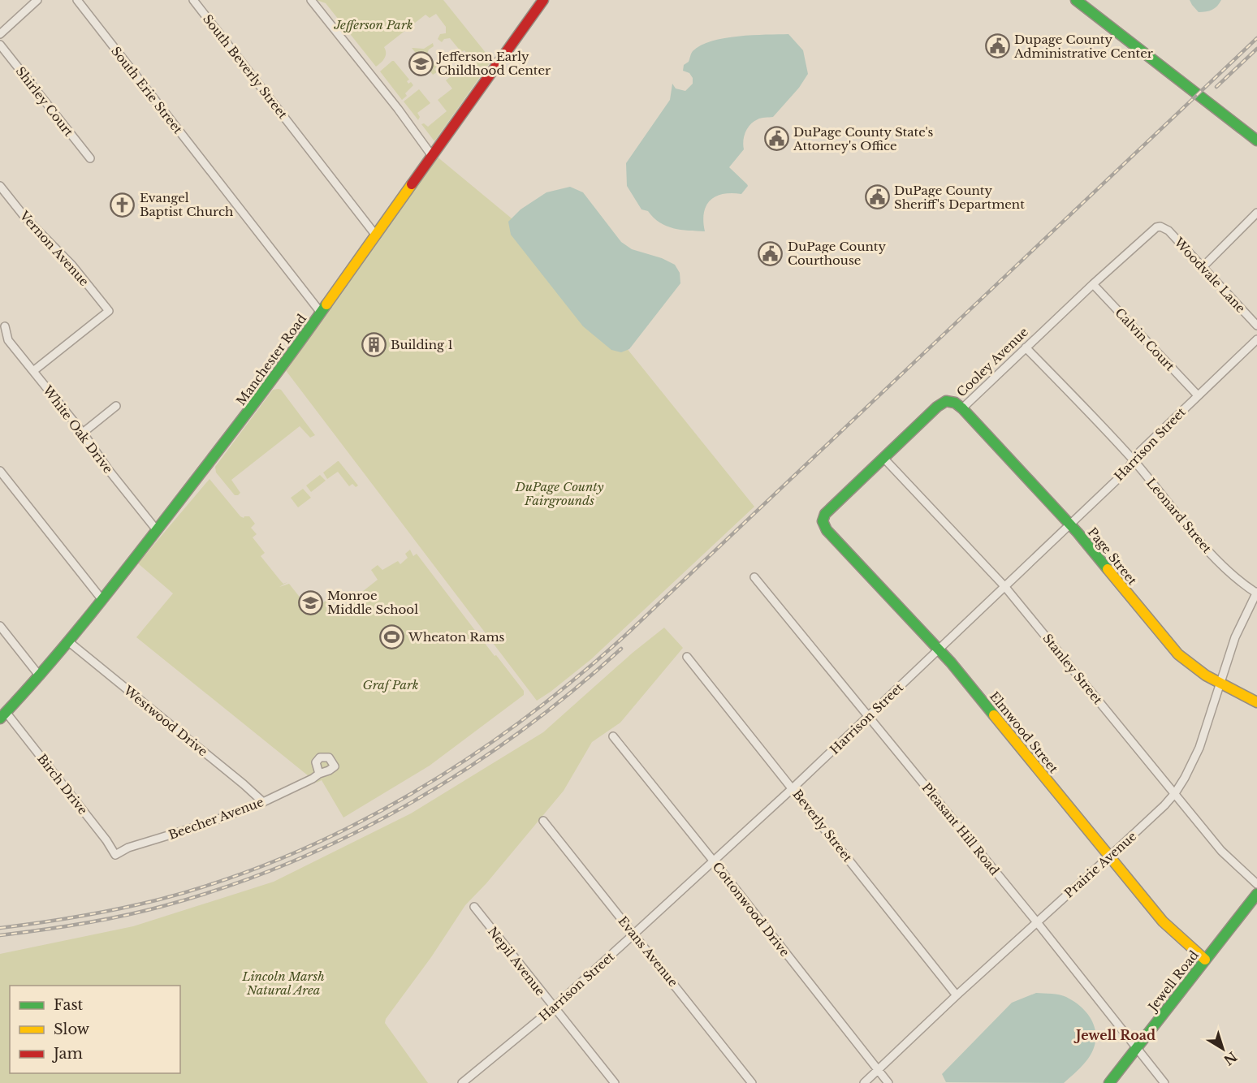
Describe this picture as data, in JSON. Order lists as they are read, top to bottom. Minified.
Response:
{"streets":{"street":["South Beverly Street","South Erie Street","Shirley Court","Vernon Avenue","Woodvale Lane","Calvin Court","Manchester Road","Cooley Avenue","White Oak Drive","Harrison Street","Leonard Street","Page Street","Stanley Street","Westwood Drive","Elmwood Street","Birch Drive","Beecher Avenue","Beverly Street","Pleasant Hill Road","Prairie Avenue","Cottonwood Drive","Evans Avenue","Nepil Avenue","Jewell Road"]},"crossings":[["South Beverly Street","Manchester Road"],["South Erie Street","Manchester Road"],["Vernon Avenue","White Oak Drive"],["Woodvale Lane","Cooley Avenue"],["Calvin Court","Cooley Avenue"],["Calvin Court","Harrison Street"],["Manchester Road","White Oak Drive"],["Manchester Road","Westwood Drive"],["Manchester Road","Birch Drive"],["Cooley Avenue","Leonard Street"],["Cooley Avenue","Page Street"],["Cooley Avenue","Stanley Street"],["Cooley Avenue","Elmwood Street"],["Harrison Street","Leonard Street"],["Harrison Street","Page Street"],["Harrison Street","Stanley Street"],["Harrison Street","Elmwood Street"],["Harrison Street","Beverly Street"],["Harrison Street","Pleasant Hill Road"],["Harrison Street","Cottonwood Drive"],["Harrison Street","Evans Avenue"],["Harrison Street","Nepil Avenue"],["Leonard Street","Prairie Avenue"],["Page Street","Prairie Avenue"],["Stanley Street","Prairie Avenue"],["Westwood Drive","Beecher Avenue"],["Elmwood Street","Prairie Avenue"],["Elmwood Street","Jewell Road"],["Birch Drive","Beecher Avenue"],["Beverly Street","Prairie Avenue"],["Pleasant Hill Road","Prairie Avenue"],["Pleasant Hill Road","Jewell Road"],["Prairie Avenue","Cottonwood Drive"]],"districts":["Jewell Road"],"parks":["Jefferson Park","DuPage County Fairgrounds","Graf Park","Lincoln Marsh Natural Area"],"places":{"public building":["Dupage County Administrative Center","DuPage County State's Attorney's Office","DuPage County Sheriff's Department","DuPage County Courthouse"],"school or university":["Jefferson Early Childhood Center","Monroe Middle School"],"church":["Evangel Baptist Church"],"building":["Building 1"],"sports":["Wheaton Rams"]},"legend":["Fast","Slow","Jam"],"north":"bottom right"}
